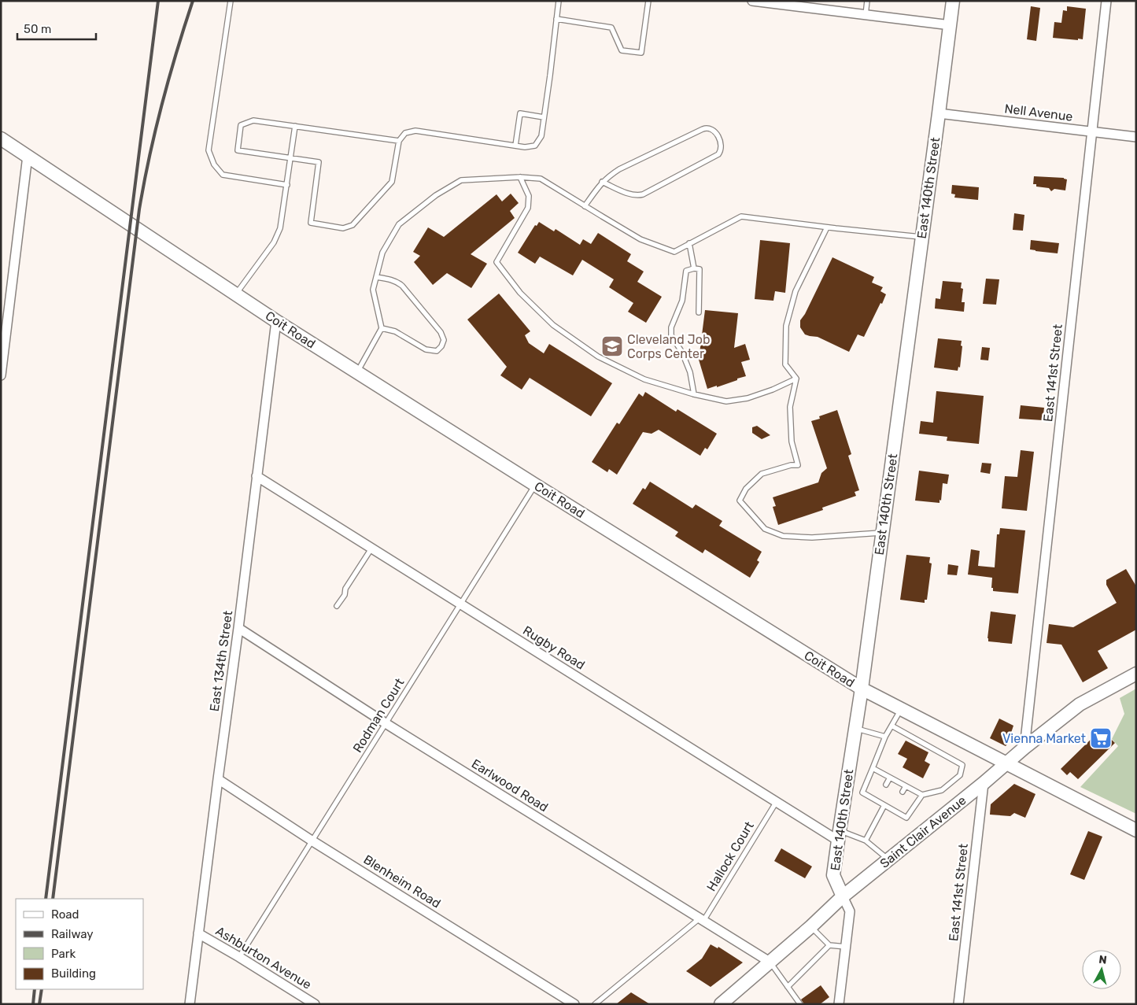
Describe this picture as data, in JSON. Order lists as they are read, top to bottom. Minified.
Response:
{"streets":{"street":["Nell Avenue","East 140th Street","Coit Road","East 141st Street","Rugby Road","East 134th Street","Earlwood Road","Saint Clair Avenue","Blenheim Road","Ashburton Avenue"],"lane":["Rodman Court","Hallock Court"]},"crossings":[["Nell Avenue","East 140th Street"],["Nell Avenue","East 141st Street"],["East 140th Street","Coit Road"],["East 140th Street","Rugby Road"],["East 140th Street","Saint Clair Avenue"],["Coit Road","East 134th Street"],["Coit Road","Rodman Court"],["Coit Road","Saint Clair Avenue"],["East 141st Street","Saint Clair Avenue"],["Rugby Road","East 134th Street"],["Rugby Road","Rodman Court"],["Rugby Road","Hallock Court"],["East 134th Street","Earlwood Road"],["East 134th Street","Blenheim Road"],["East 134th Street","Ashburton Avenue"],["Rodman Court","Earlwood Road"],["Rodman Court","Blenheim Road"],["Rodman Court","Ashburton Avenue"],["Earlwood Road","Saint Clair Avenue"],["Earlwood Road","Hallock Court"]],"places":{"school or university":["Cleveland Job Corps Center"],"supermarket":["Vienna Market"]},"legend":["Road","Railway","Park","Building"],"scale_bar":"50 m","north":"top"}
